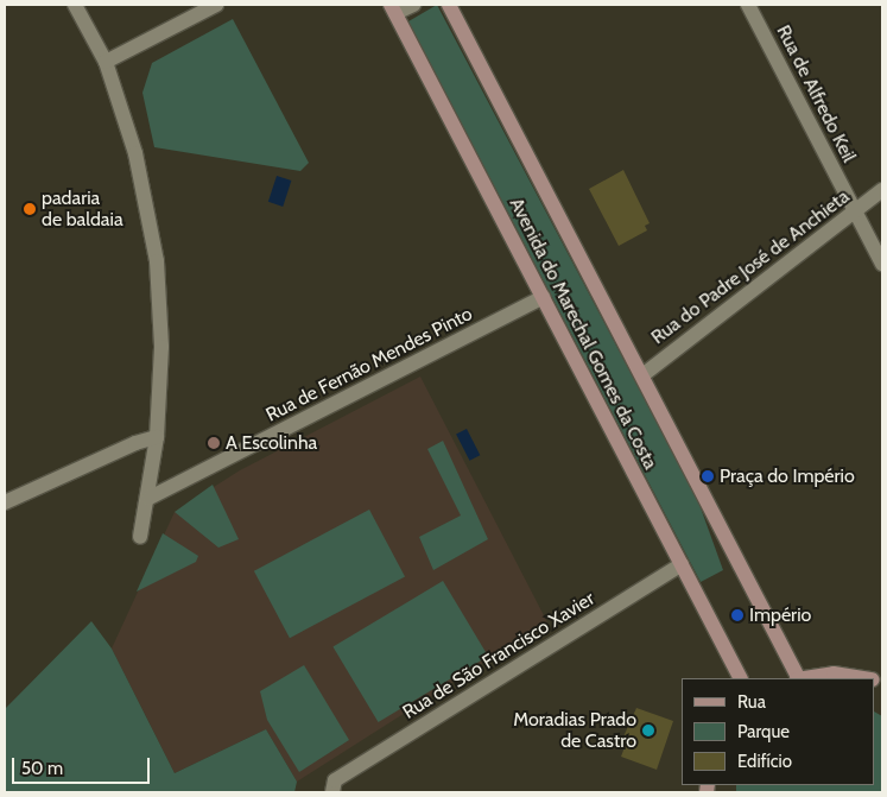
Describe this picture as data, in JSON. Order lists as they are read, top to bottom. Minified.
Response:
{"streets":{"main road":["Avenida do Marechal Gomes da Costa"],"street":["Rua de Alfredo Keil","Rua do Padre José de Anchieta","Rua de Fernão Mendes Pinto","Rua de São Francisco Xavier"]},"crossings":[["Rua de Alfredo Keil","Rua do Padre José de Anchieta"],["Rua do Padre José de Anchieta","Avenida do Marechal Gomes da Costa"],["Avenida do Marechal Gomes da Costa","Rua de Fernão Mendes Pinto"],["Avenida do Marechal Gomes da Costa","Rua de São Francisco Xavier"]],"places":["padaria de baldaia","A Escolinha","Praça do Império","Império","Moradias Prado de Castro"],"legend":["Rua","Parque","Edifício"],"scale_bar":"50 m"}
